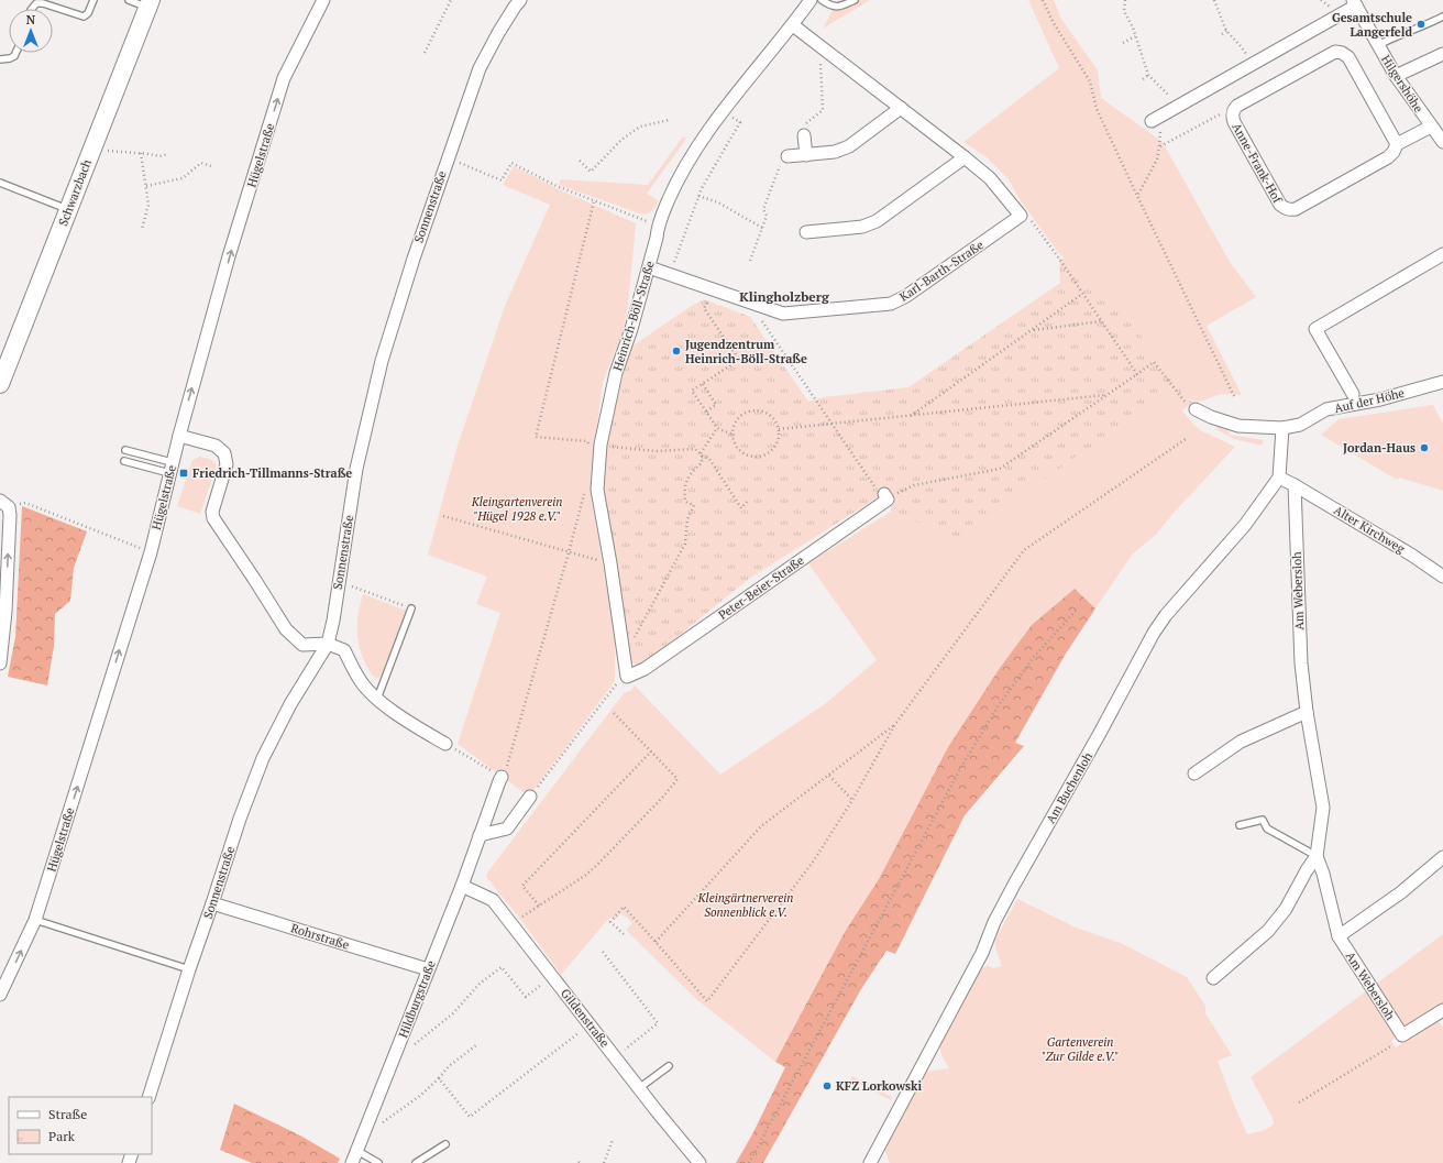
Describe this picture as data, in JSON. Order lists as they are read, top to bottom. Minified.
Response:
{"streets":{"street":["Hilgershöhe","Hügelstraße","Anne-Frank-Hof","Schwarzbach","Sonnenstraße","Karl-Barth-Straße","Heinrich-Böll-Straße","Auf der Höhe","Alter Kirchweg","Peter-Beier-Straße","Am Webersloh","Am Buchenloh","Rohrstraße","Hildburgstraße","Gildenstraße"]},"crossings":[["Hilgershöhe","Anne-Frank-Hof"],["Sonnenstraße","Rohrstraße"],["Karl-Barth-Straße","Heinrich-Böll-Straße"],["Heinrich-Böll-Straße","Peter-Beier-Straße"],["Alter Kirchweg","Am Webersloh"],["Rohrstraße","Hildburgstraße"],["Hildburgstraße","Gildenstraße"]],"one_way":["Hügelstraße"],"districts":["Klingholzberg"],"parks":["Kleingartenverein \"Hügel 1928 e.V.\"","Kleingärtnerverein Sonnenblick e.V.","Gartenverein \"Zur Gilde e.V.\""],"places":{"other":["Gesamtschule Langerfeld","Jugendzentrum Heinrich-Böll-Straße","Jordan-Haus","KFZ Lorkowski"],"transit":["Friedrich-Tillmanns-Straße"]},"legend":["Straße","Park"],"north":"top"}
